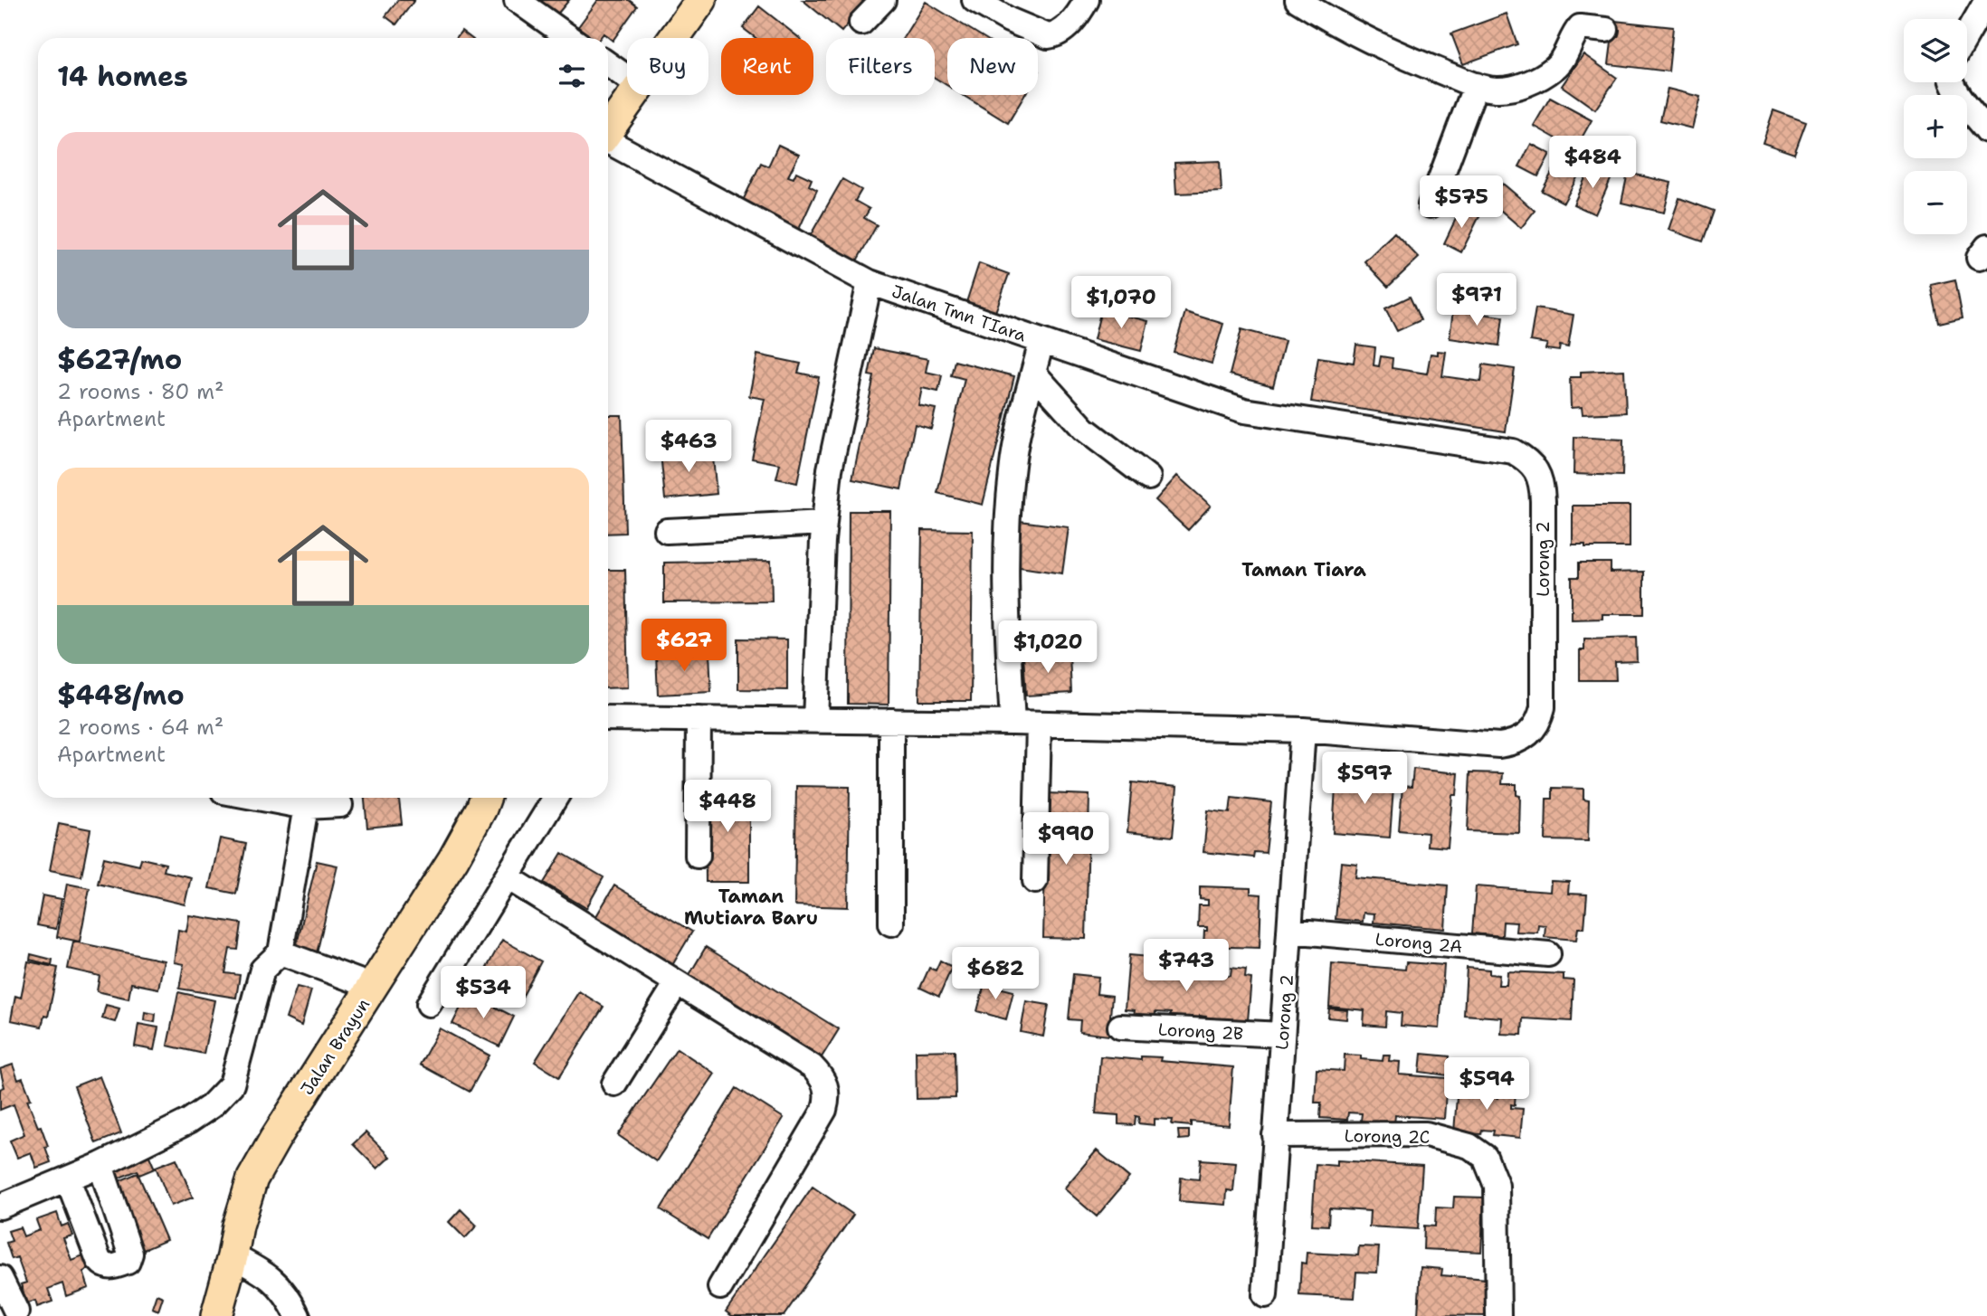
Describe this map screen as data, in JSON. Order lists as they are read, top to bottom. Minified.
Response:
{"streets":{"main road":["Jalan Brayun"],"street":["Jalan Tmn TIara","Lorong 2","Lorong 2A","Lorong 2B","Lorong 2C"]},"crossings":[["Jalan Tmn TIara","Lorong 2"],["Lorong 2","Lorong 2A"],["Lorong 2","Lorong 2B"],["Lorong 2","Lorong 2C"]],"districts":["Taman Tiara","Taman Mutiara Baru"],"page":{"map_buttons":["+","−"],"chip":["Buy","Rent","Filters","New"],"heading":"14 homes","list":[{"name":"$627/mo","note":"2 rooms · 80 m² · Apartment"},{"name":"$448/mo","note":"2 rooms · 64 m² · Apartment"}],"price":["$484","$575","$971","$1,070","$463","$627","$1,020","$597","$448","$990","$743","$682","$534","$594"]}}
